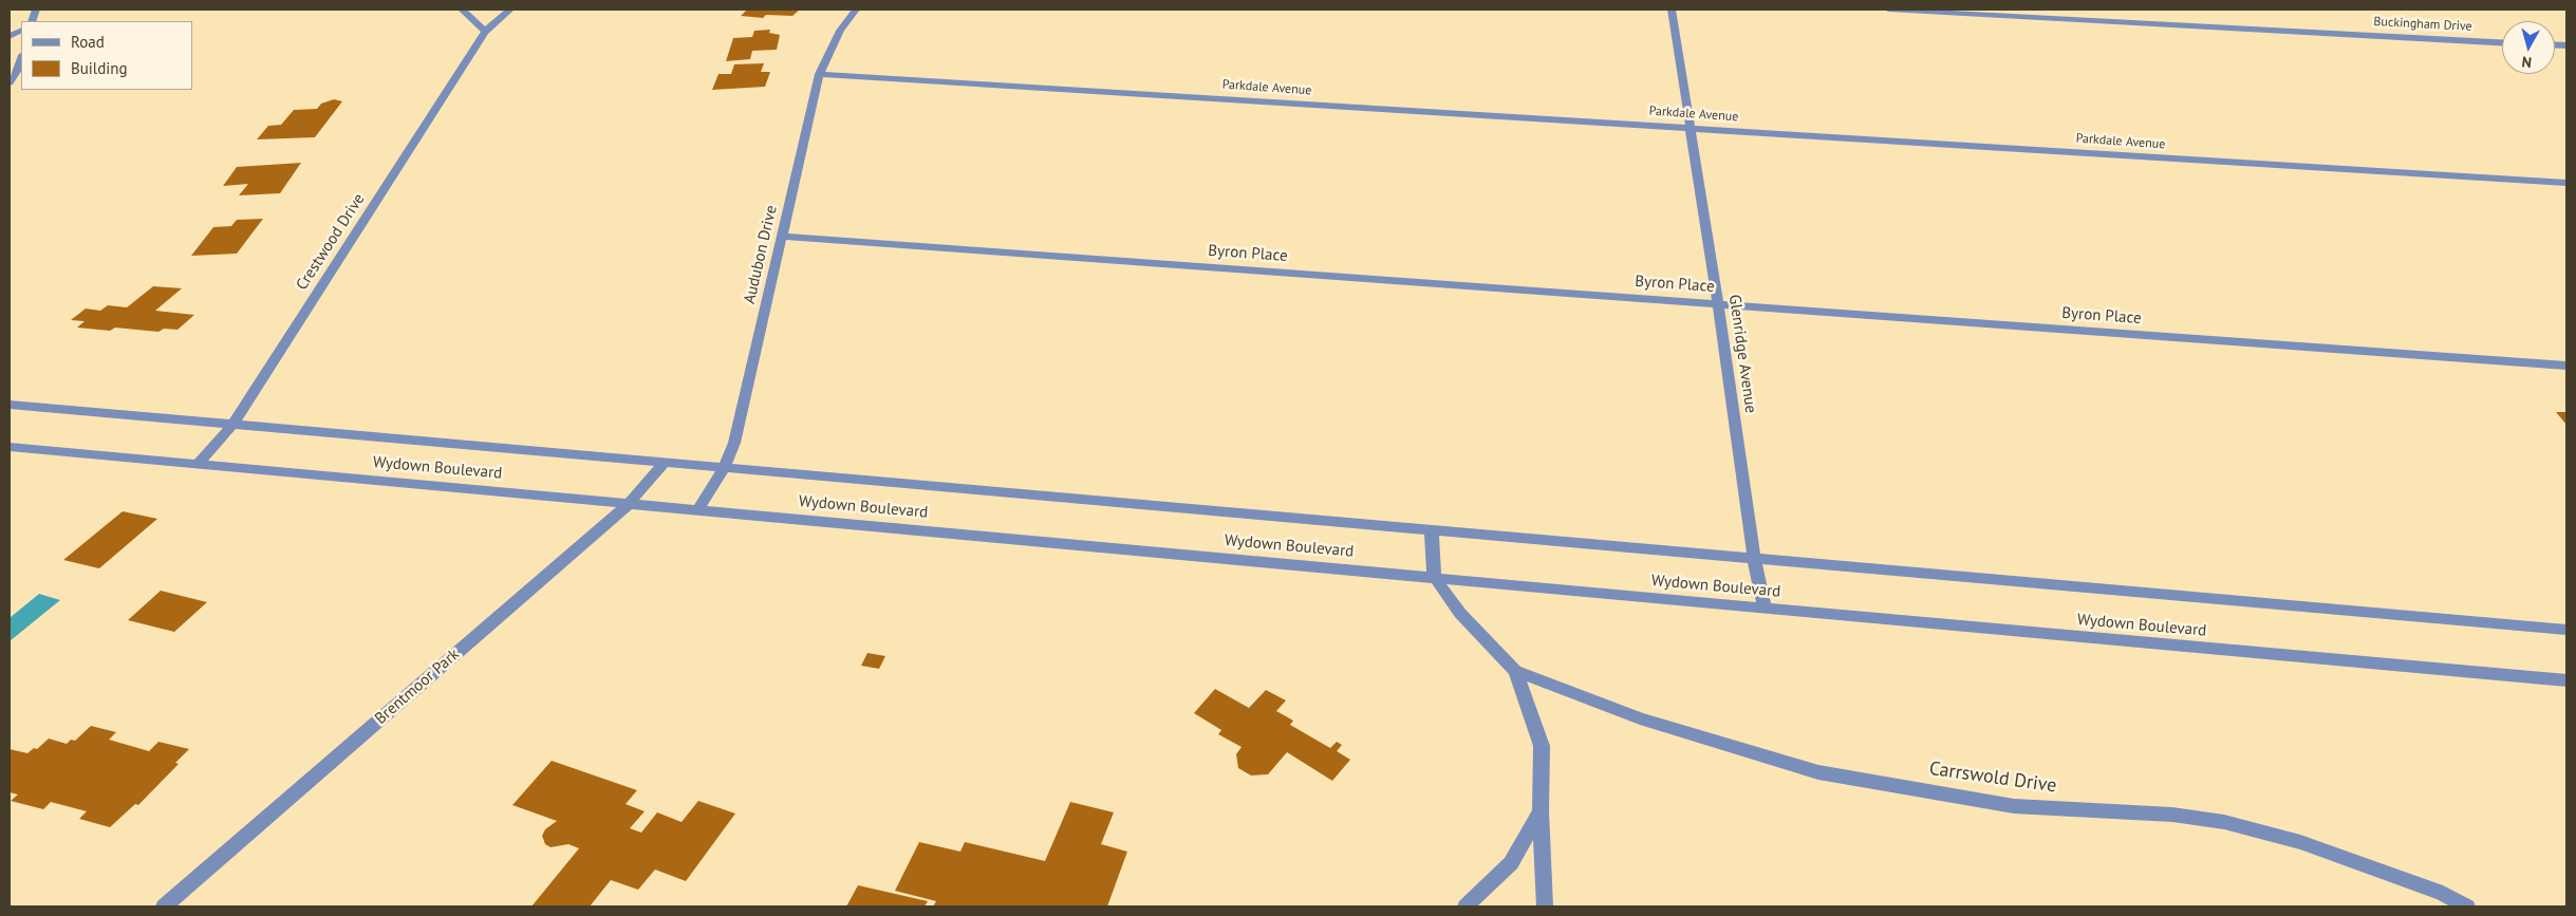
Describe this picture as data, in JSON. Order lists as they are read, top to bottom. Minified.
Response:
{"streets":{"street":["Buckingham Drive","Parkdale Avenue","Crestwood Drive","Byron Place","Audubon Drive","Glenridge Avenue","Wydown Boulevard","Brentmoor Park","Carrswold Drive"]},"crossings":[["Parkdale Avenue","Audubon Drive"],["Parkdale Avenue","Glenridge Avenue"],["Crestwood Drive","Wydown Boulevard"],["Byron Place","Audubon Drive"],["Byron Place","Glenridge Avenue"],["Audubon Drive","Wydown Boulevard"],["Glenridge Avenue","Wydown Boulevard"],["Wydown Boulevard","Brentmoor Park"],["Wydown Boulevard","Carrswold Drive"]],"legend":["Road","Building"],"north":"bottom"}
